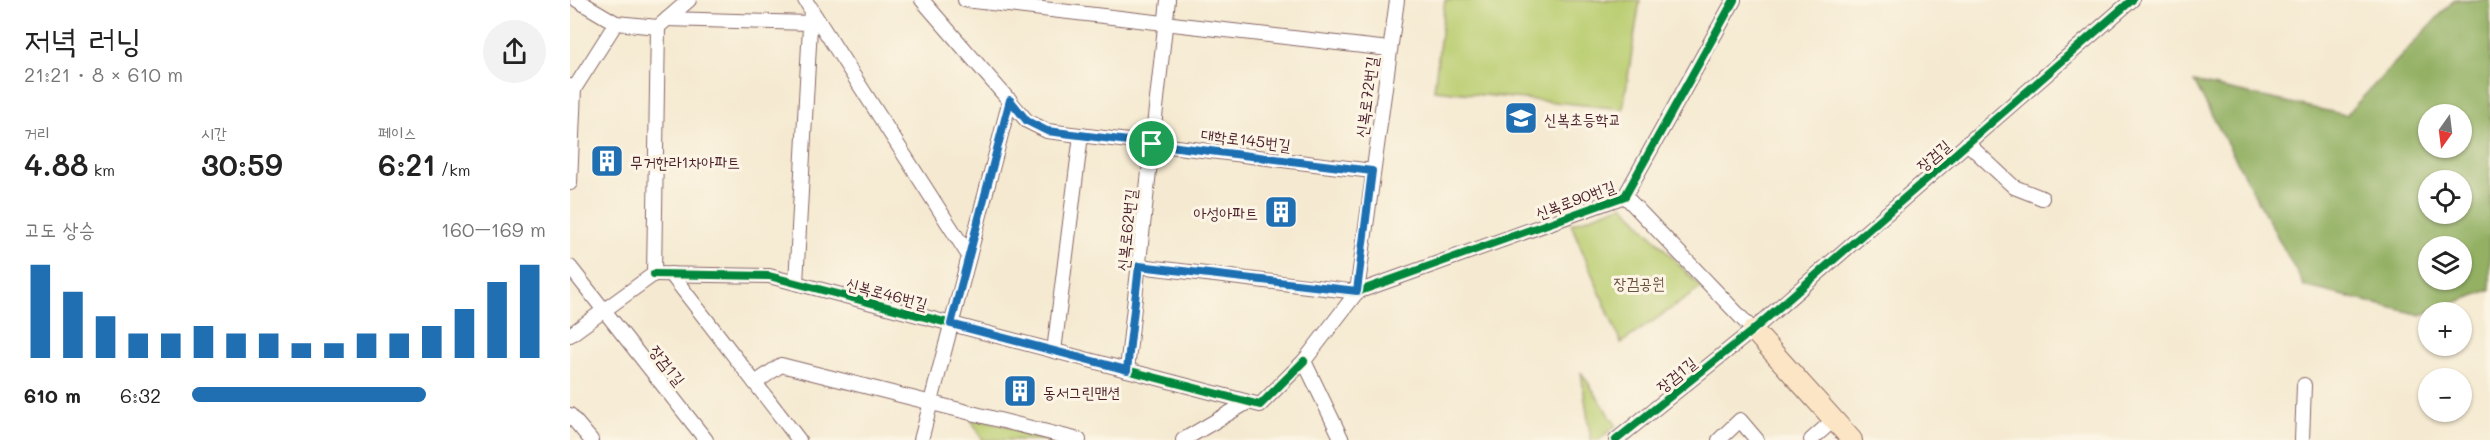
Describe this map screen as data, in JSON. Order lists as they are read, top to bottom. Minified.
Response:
{"streets":{"street":["신복로72번길","대학로145번길","장검길","신복로90번길","신복로62번길","신복로46번길","장검1길"]},"crossings":[["신복로72번길","대학로145번길"],["신복로72번길","신복로90번길"],["신복로72번길","신복로62번길"],["대학로145번길","신복로62번길"],["장검길","장검1길"],["신복로62번길","신복로46번길"]],"parks":["장검공원"],"places":{"school or university":["신복초등학교"],"building":["무거한라1차아파트","아성아파트","동서그린맨션"]},"north":"bottom","page":{"heading":["저녁 러닝","21:21 · 8 × 610 m"],"stats":[["거리","4.88 km"],["시간","30:59"],["페이스","6:21 /km"]],"map_buttons":["+","−"],"chart":["고도 상승","160–169 m"],"list":[{"name":"610 m","note":"6:32"}]}}
